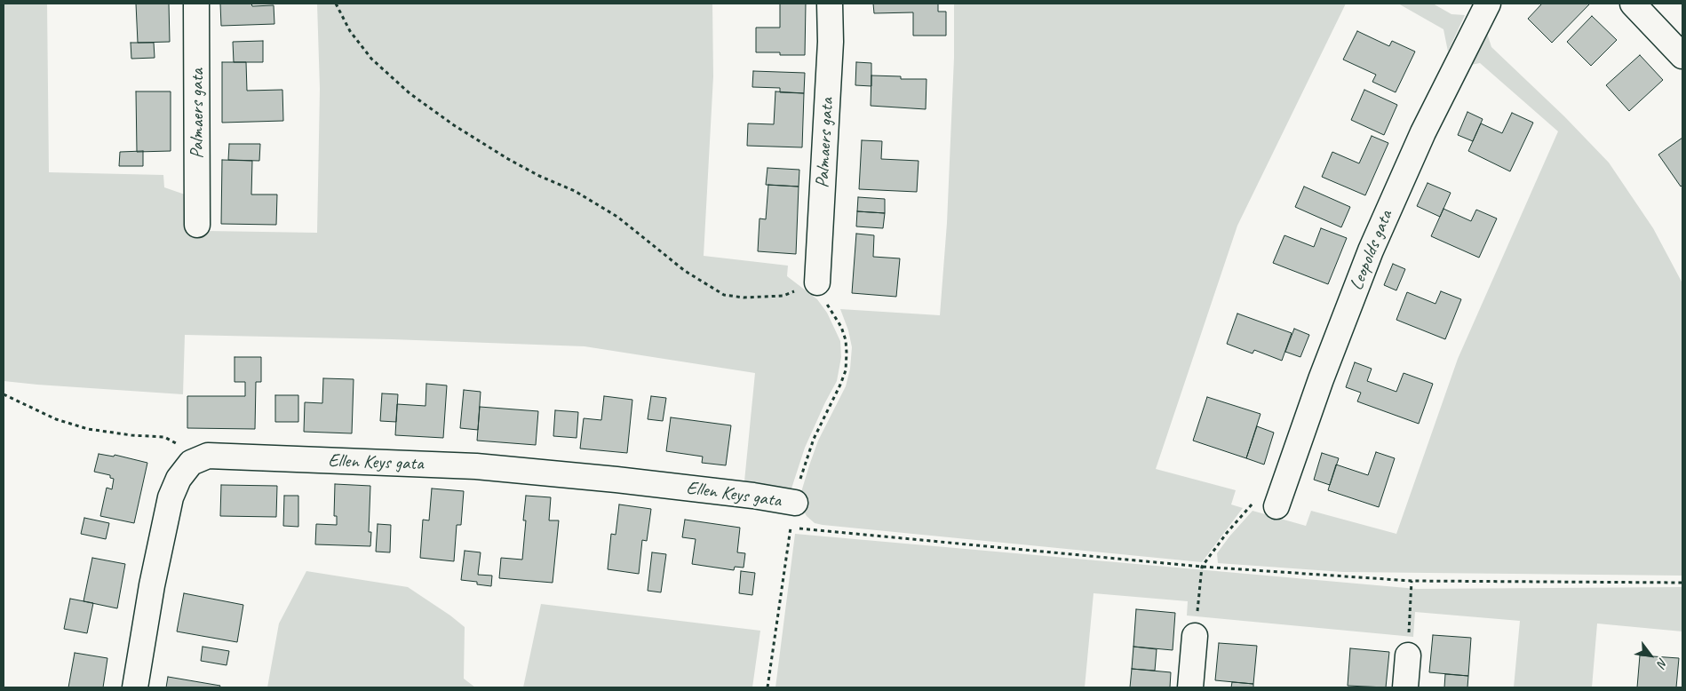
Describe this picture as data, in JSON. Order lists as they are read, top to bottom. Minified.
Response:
{"streets":{"street":["Palmaers gata","Leopolds gata","Ellen Keys gata"]},"north":"bottom right"}
